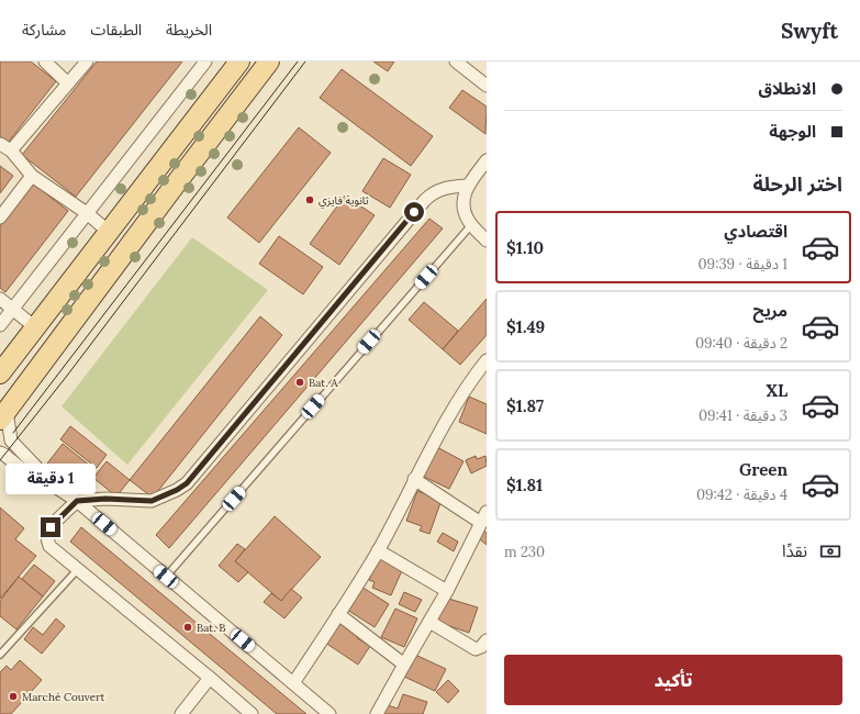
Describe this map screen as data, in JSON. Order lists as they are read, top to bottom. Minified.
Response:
{"places":["ثانوية فايزي","Bat. A","Bat. B","Marché Couvert"],"page":{"header":"Swyft","nav":["الخريطة","الطبقات","مشاركة"],"banner":["الانطلاق","الوجهة"],"heading":"اختر الرحلة","list":[{"name":"اقتصادي","note":"1 دقيقة · 09:39","value":"$1.10"},{"name":"مريح","note":"2 دقيقة · 09:40","value":"$1.49"},{"name":"XL","note":"3 دقيقة · 09:41","value":"$1.87"},{"name":"Green","note":"4 دقيقة · 09:42","value":"$1.81"}],"bubble":"1 دقيقة","pay":["نقدًا","230 m"],"buttons":"تأكيد"}}
